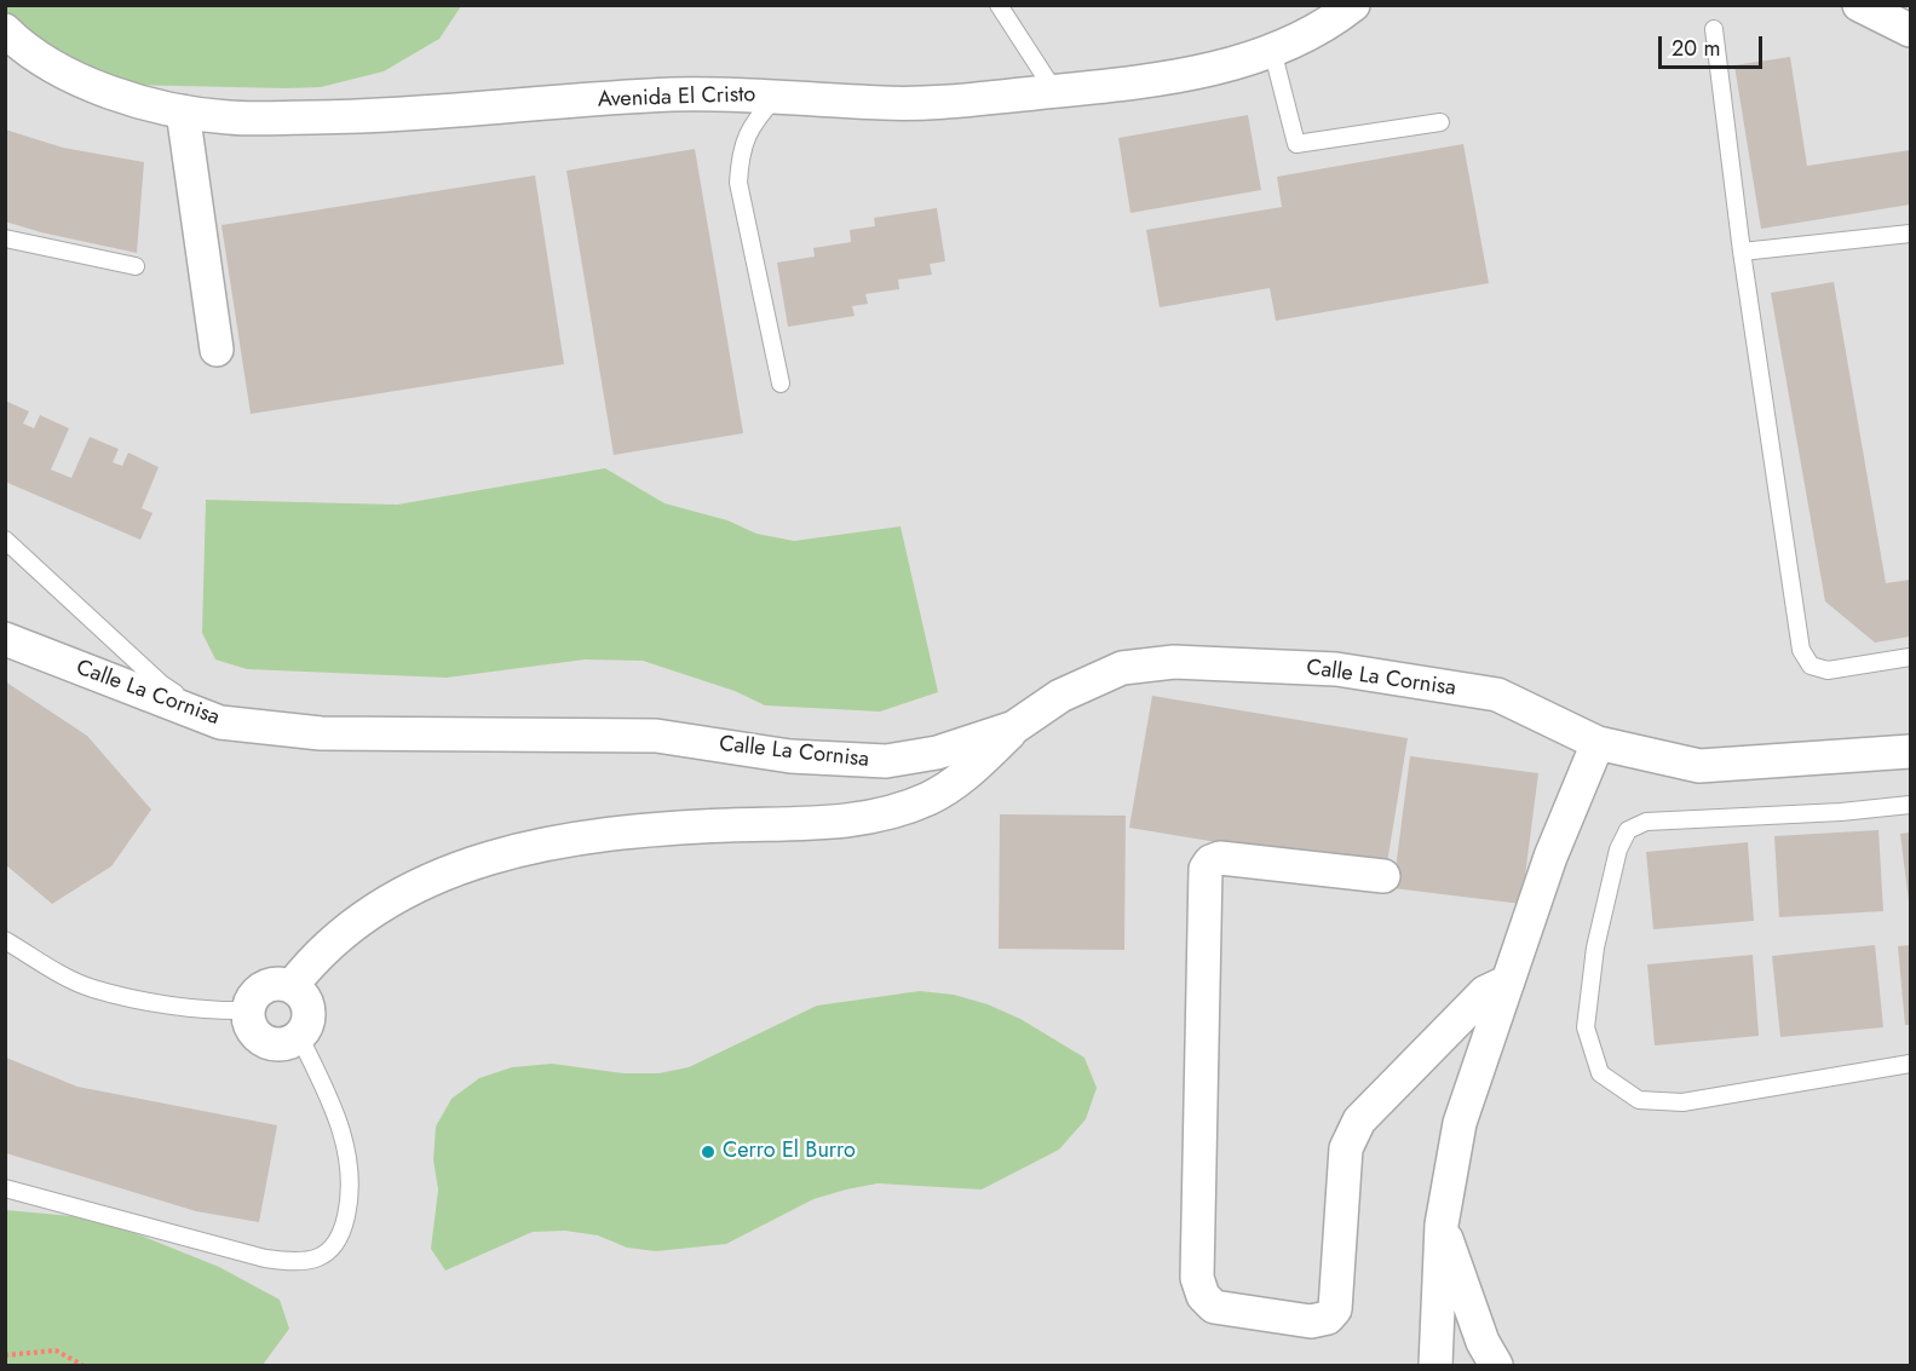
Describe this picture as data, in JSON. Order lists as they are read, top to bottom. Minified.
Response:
{"streets":{"street":["Avenida El Cristo","Calle La Cornisa"]},"places":["Cerro El Burro"],"scale_bar":"20 m"}
